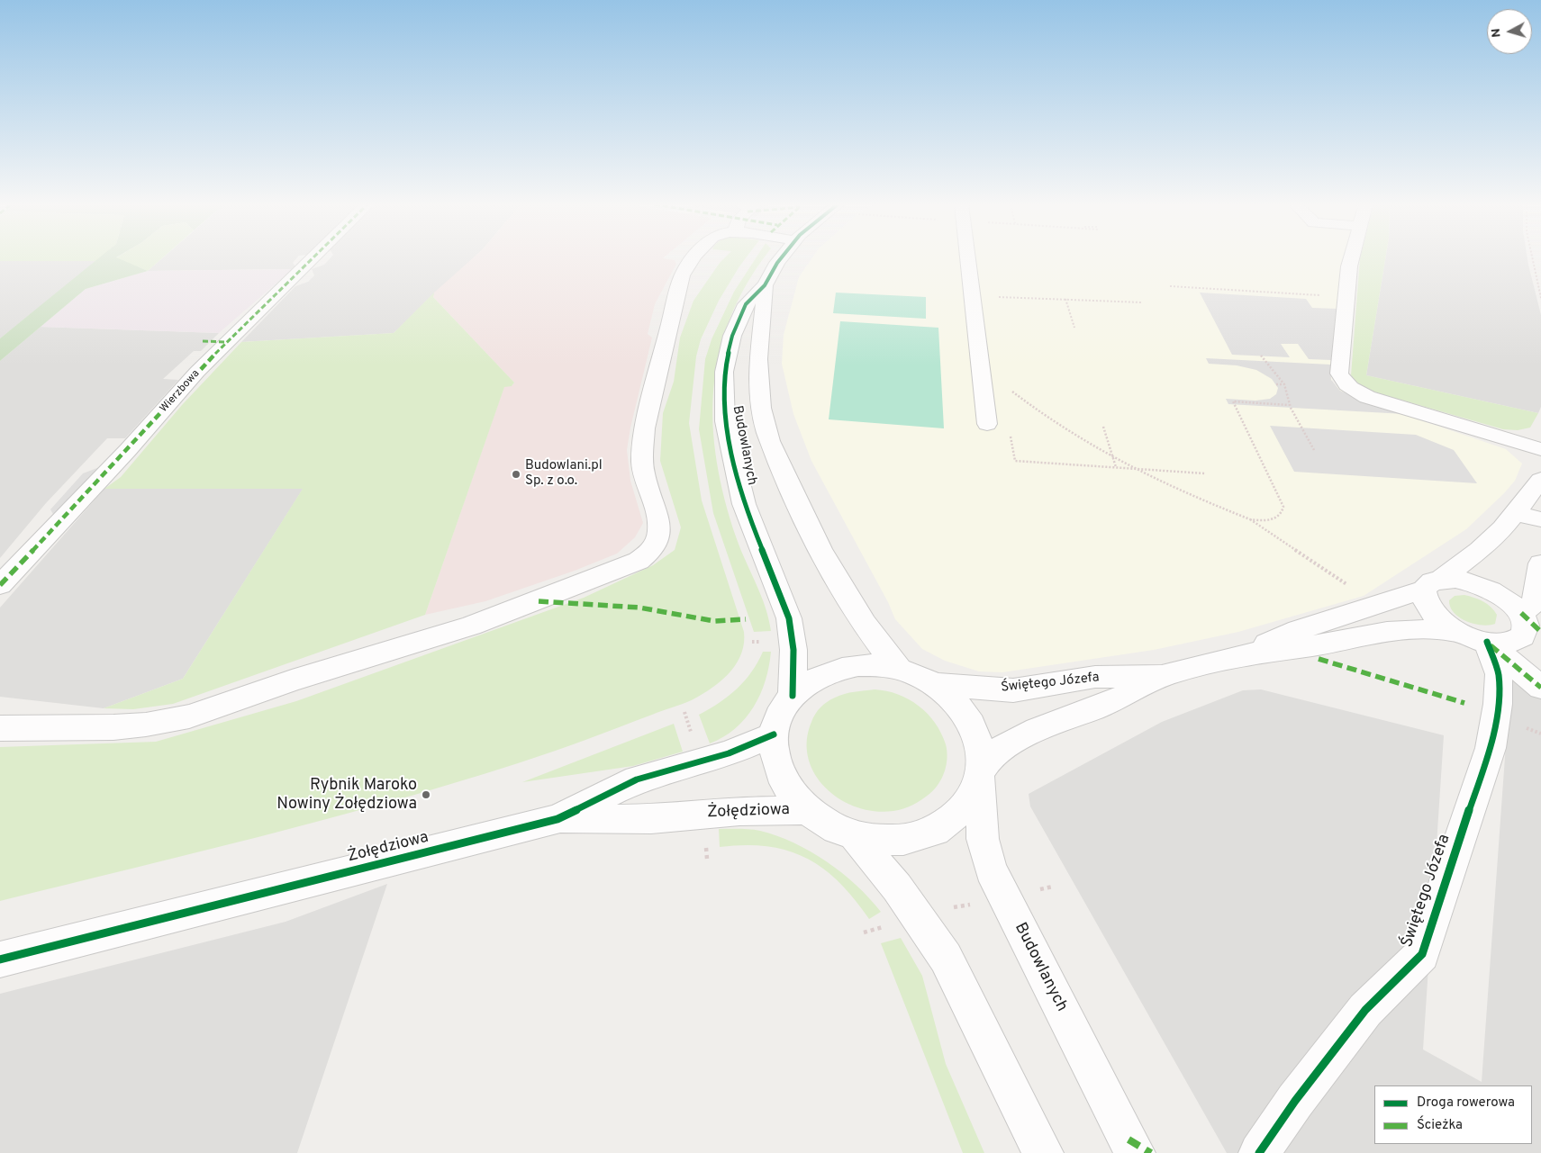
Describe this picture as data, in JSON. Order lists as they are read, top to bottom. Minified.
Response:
{"streets":{"street":["Wierzbowa","Budowlanych","Świętego Józefa","Żołędziowa"]},"crossings":[["Budowlanych","Świętego Józefa"]],"places":["Budowlani.pl Sp. z o.o.","Rybnik Maroko Nowiny Żołędziowa"],"legend":["Droga rowerowa","Ścieżka"],"north":"left"}
